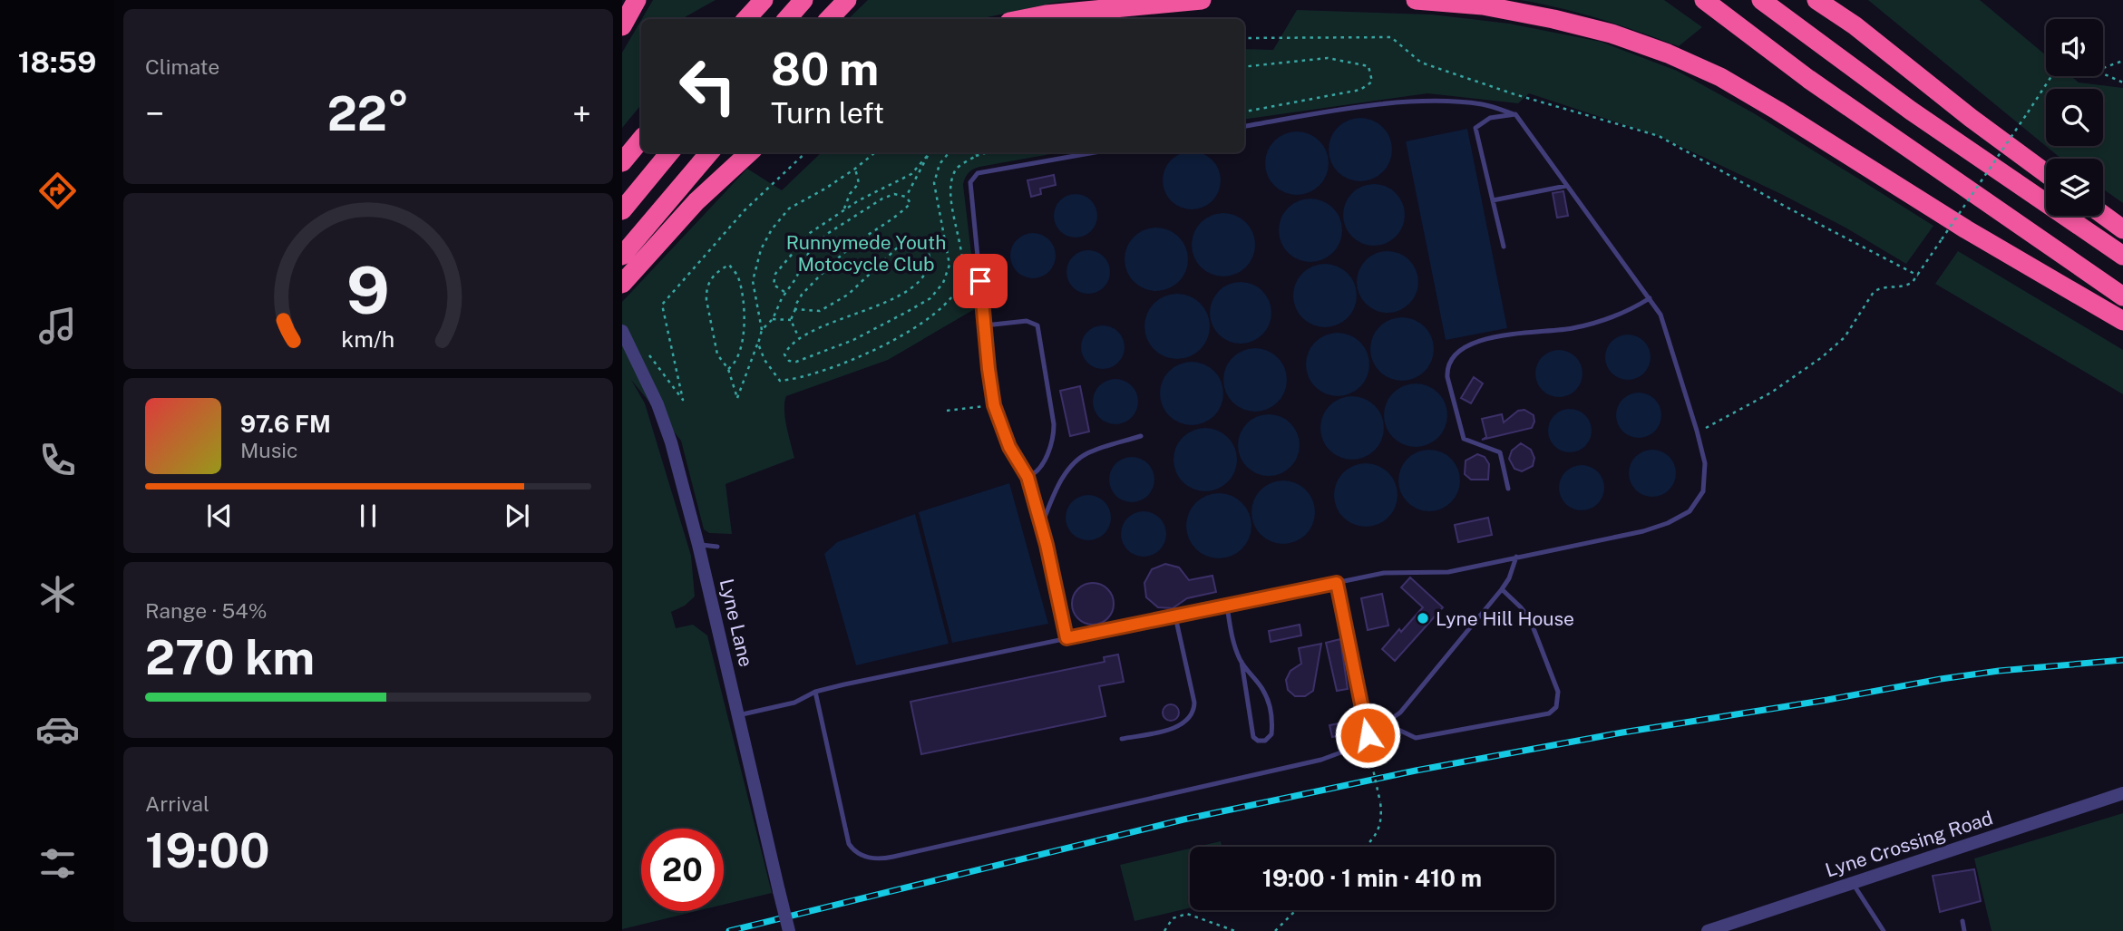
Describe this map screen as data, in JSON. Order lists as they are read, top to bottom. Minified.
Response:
{"streets":{"street":["Lyne Lane","Lyne Crossing Road"]},"parks":["Runnymede Youth Motocycle Club"],"places":["Lyne Hill House"],"page":{"tabs":"18:59","tile":["Climate",["Range · 54%","270 km"],["Arrival","19:00"]],"turn":["80 m","Turn left"],"heat":["−","22°","+"],"song":["97.6 FM","Music"],"limit":"20","trip":"19:00 · 1 min · 410 m","gauge":["9","km/h"]}}
